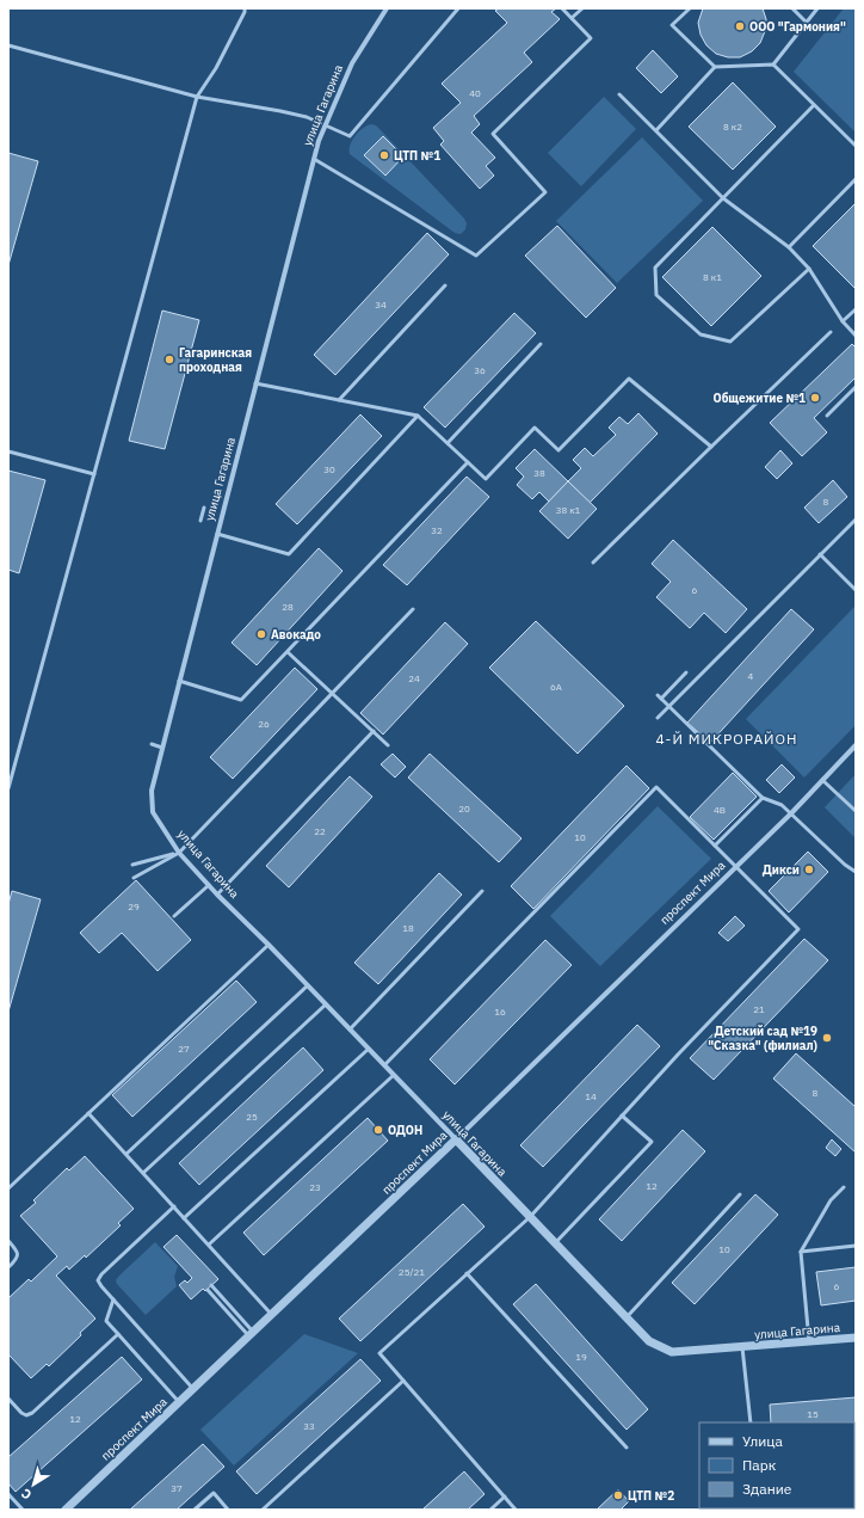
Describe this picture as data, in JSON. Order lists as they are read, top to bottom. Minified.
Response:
{"streets":{"street":["улица Гагарина","проспект Мира"]},"crossings":[["улица Гагарина","проспект Мира"]],"districts":["4-Й МИКРОРАЙОН"],"places":["ООО \"Гармония\"","ЦТП №1","Гагаринская проходная","Общежитие №1","Авокадо","Дикси","Детский сад №19 \"Сказка\" (филиал)","ОДОН","ЦТП №2"],"house_numbers":["40","8 к2","8 к1","34","36","30","38","8","38 к1","32","6","28","4","24","6А","26","20","4В","22","10","29","18","21","16","27","8","14","25","12","23","10","25/21","6","19","15","12","33","37"],"legend":["Улица","Парк","Здание"],"north":"bottom left"}
